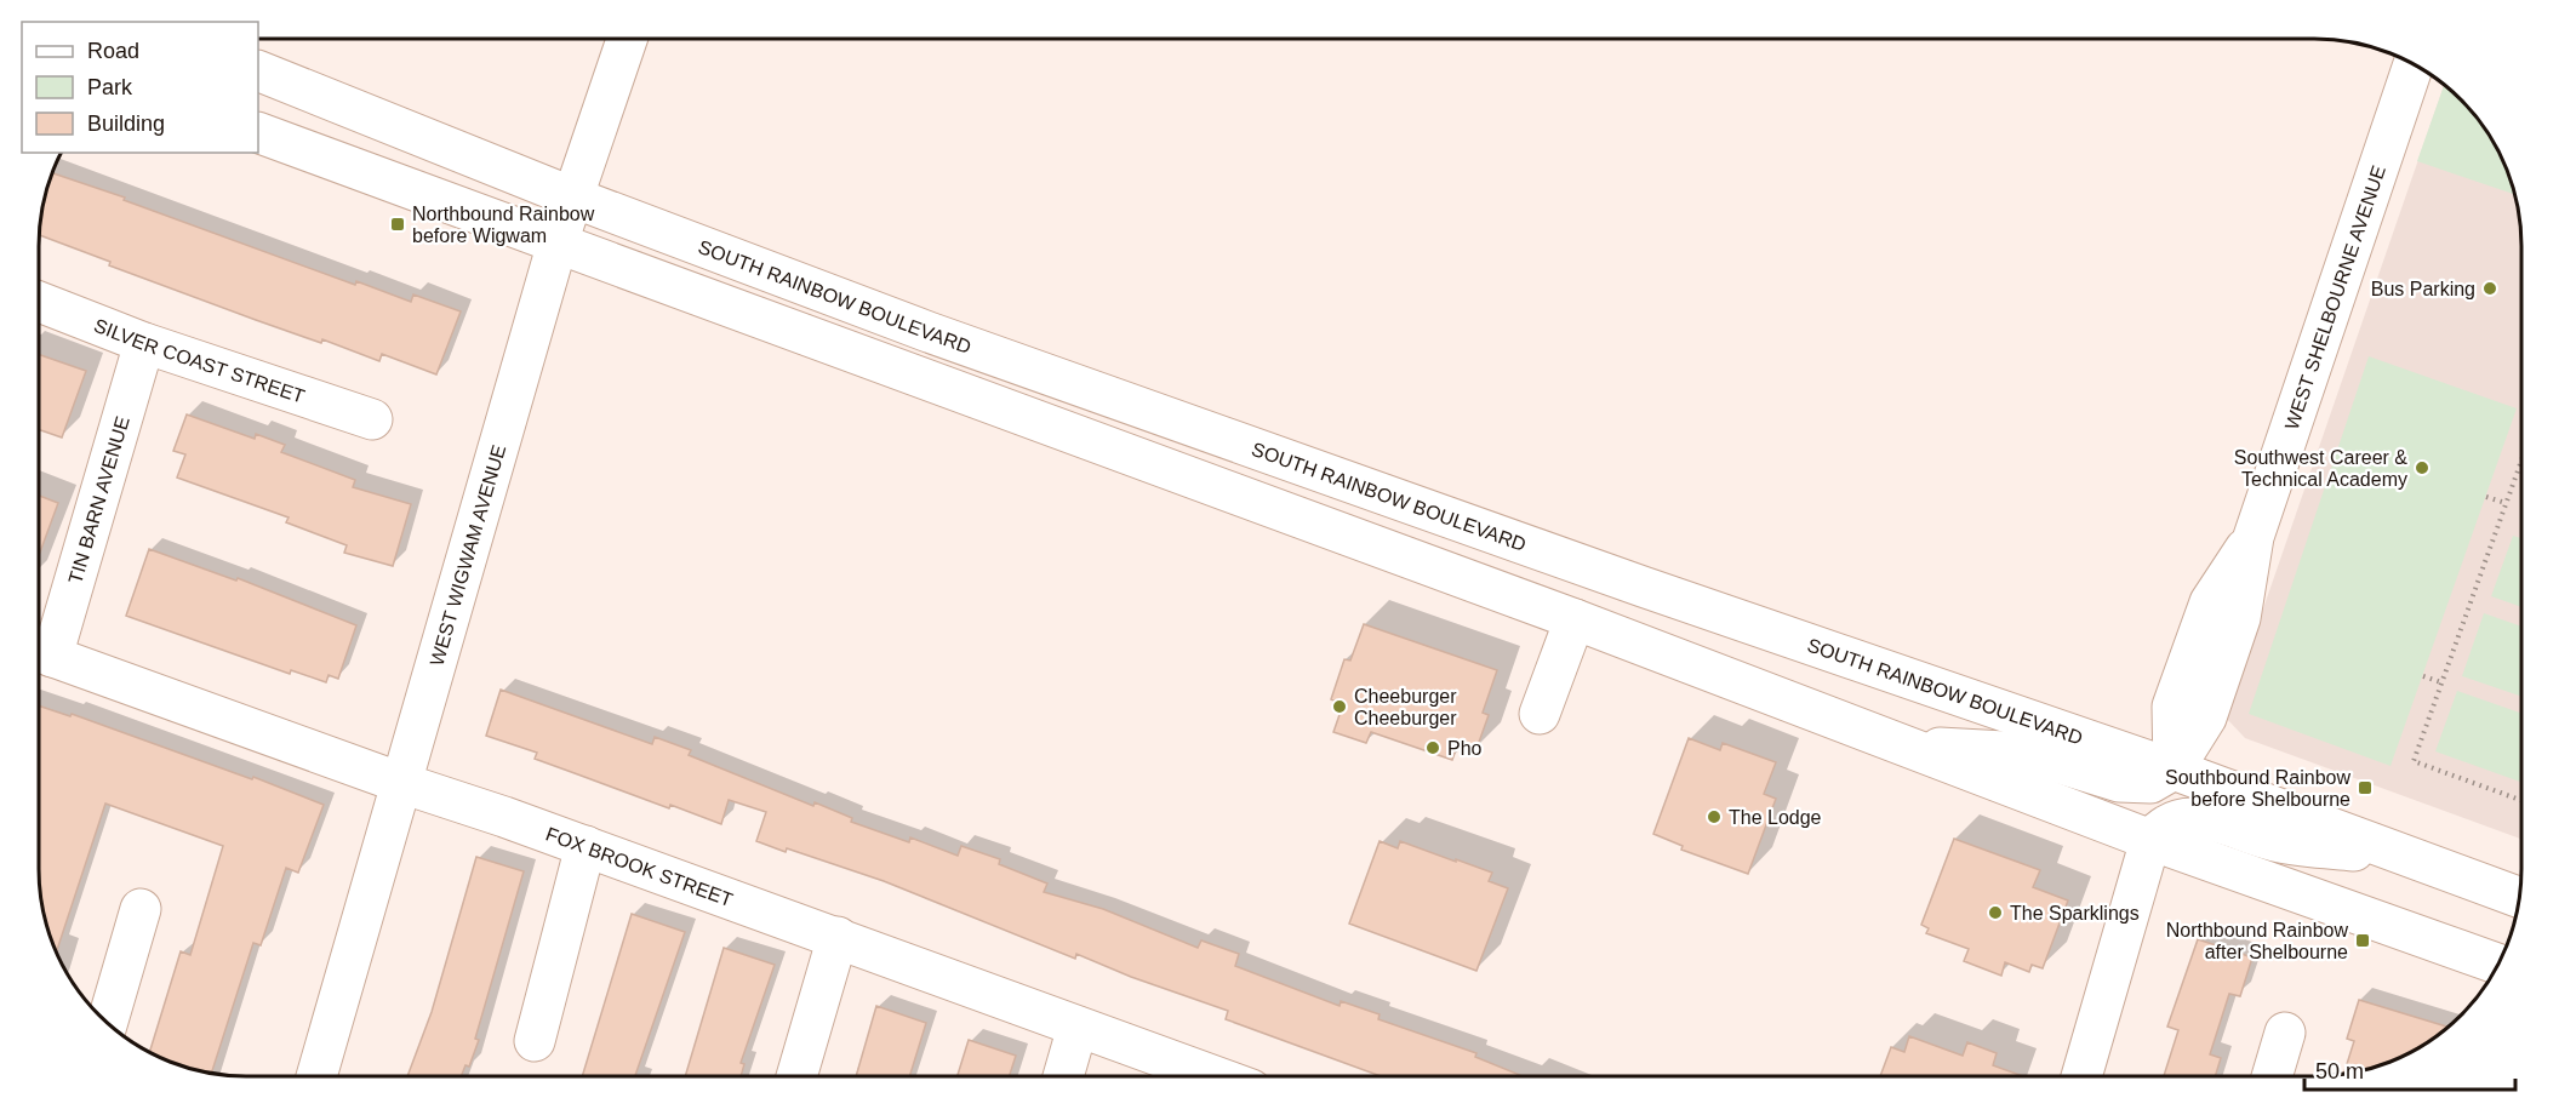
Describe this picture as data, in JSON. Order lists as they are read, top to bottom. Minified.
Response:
{"streets":{"main road":["SOUTH RAINBOW BOULEVARD","WEST SHELBOURNE AVENUE","SILVER COAST STREET","TIN BARN AVENUE","WEST WIGWAM AVENUE","FOX BROOK STREET"]},"crossings":[["SOUTH RAINBOW BOULEVARD","WEST SHELBOURNE AVENUE"],["SOUTH RAINBOW BOULEVARD","WEST WIGWAM AVENUE"],["SILVER COAST STREET","TIN BARN AVENUE"],["TIN BARN AVENUE","FOX BROOK STREET"],["WEST WIGWAM AVENUE","FOX BROOK STREET"]],"places":{"transit":["Northbound Rainbow before Wigwam","Southbound Rainbow before Shelbourne","Northbound Rainbow after Shelbourne"],"other":["Bus Parking","Southwest Career & Technical Academy","Cheeburger Cheeburger","Pho","The Lodge","The Sparklings"]},"legend":["Road","Park","Building"],"scale_bar":"50 m"}
